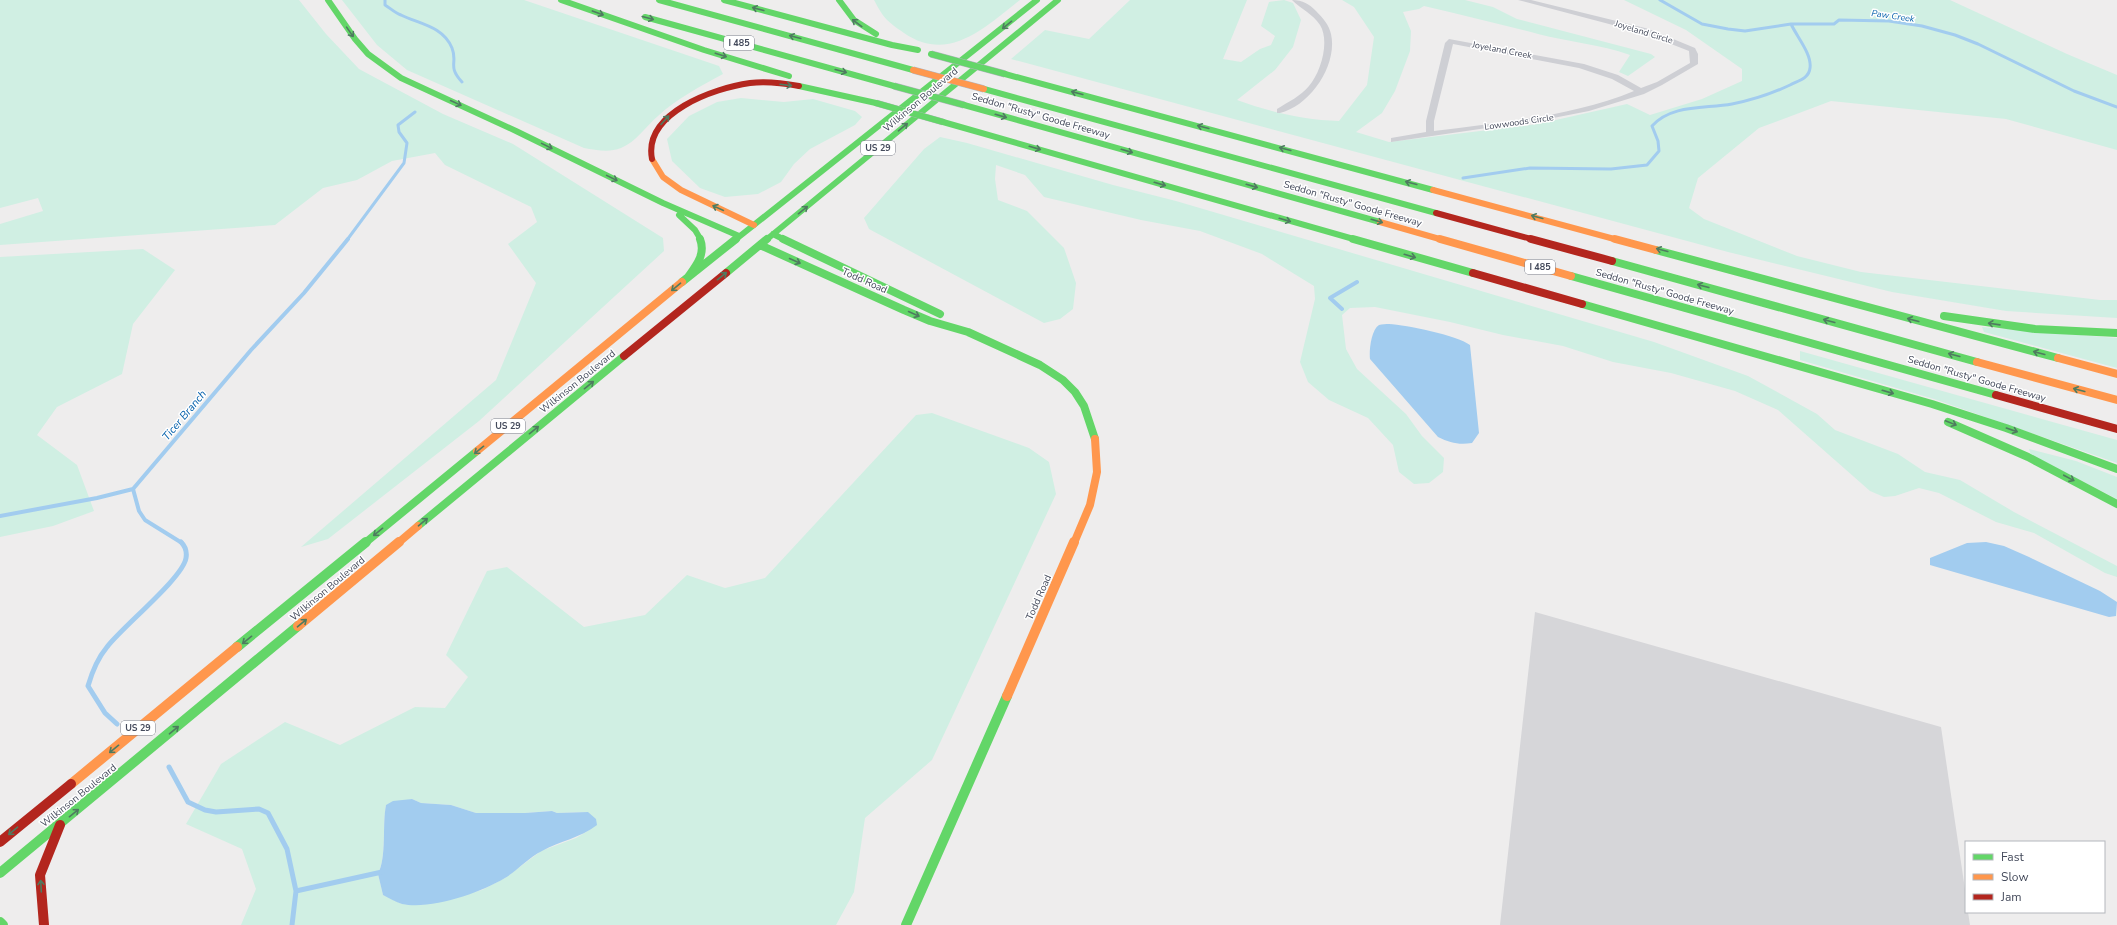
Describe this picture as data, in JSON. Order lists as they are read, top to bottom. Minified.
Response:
{"streets":{"main road":["I 485","Wilkinson Boulevard","Seddon \"Rusty\" Goode Freeway","US 29","Todd Road"],"street":["Joyeland Circle","Joyeland Creek","Lowwoods Circle"]},"crossings":[["Joyeland Circle","Joyeland Creek"],["Joyeland Circle","Lowwoods Circle"],["Joyeland Creek","Lowwoods Circle"],["Wilkinson Boulevard","Todd Road"]],"water":["Paw Creek","Ticer Branch"],"legend":["Fast","Slow","Jam"]}
